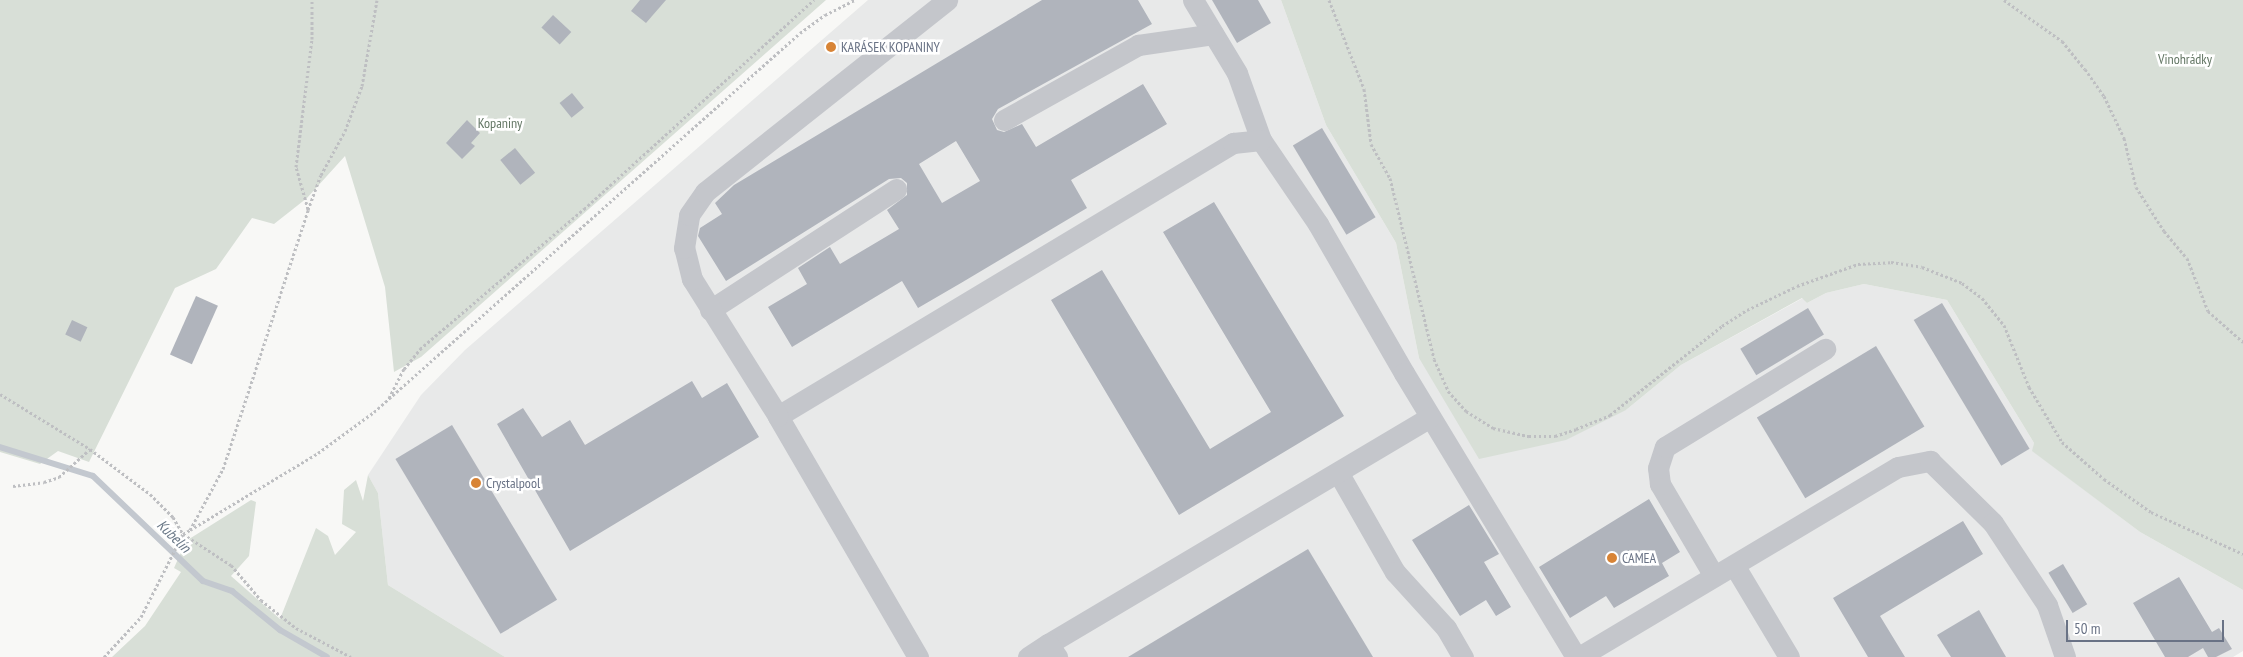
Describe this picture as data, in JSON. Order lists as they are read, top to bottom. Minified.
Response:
{"water":["Kubelín"],"parks":["Vinohrádky","Kopaniny"],"places":["KARÁSEK KOPANINY","Crystalpool","CAMEA"],"scale_bar":"50 m"}
